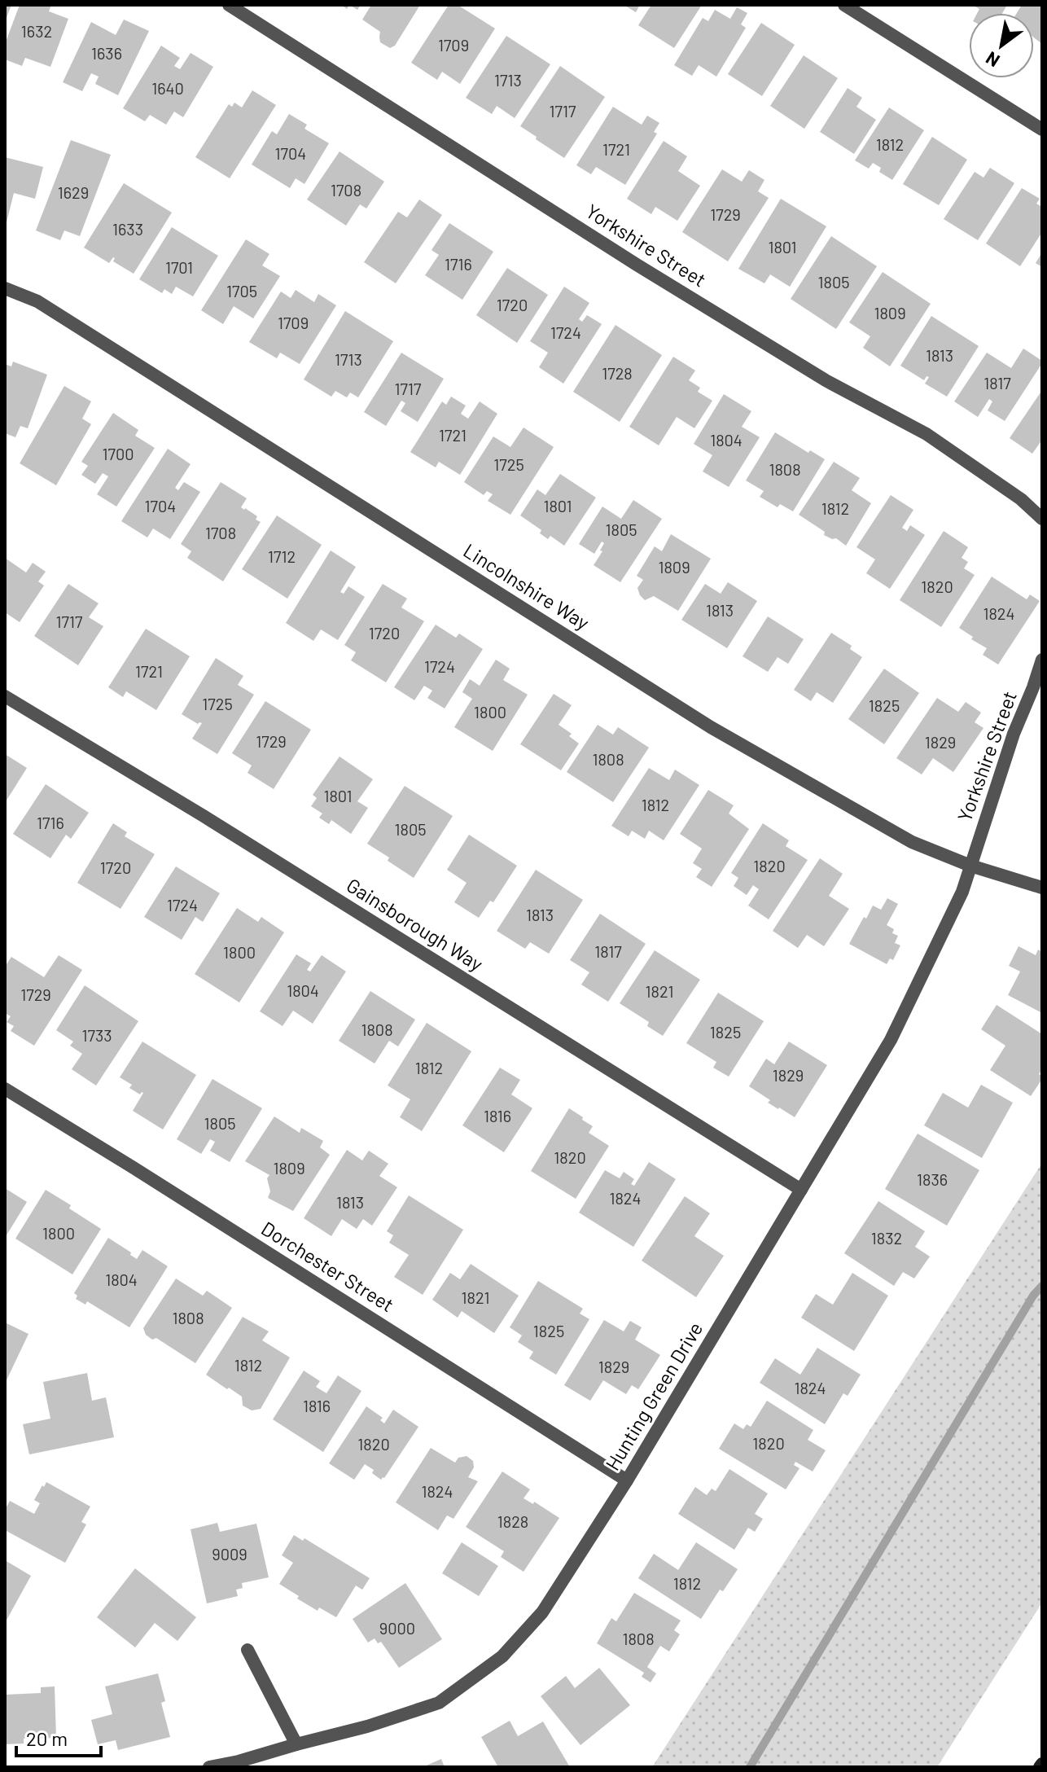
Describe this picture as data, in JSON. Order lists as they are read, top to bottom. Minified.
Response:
{"streets":{"street":["Yorkshire Street","Lincolnshire Way","Gainsborough Way","Dorchester Street","Hunting Green Drive"]},"crossings":[["Yorkshire Street","Lincolnshire Way"],["Yorkshire Street","Hunting Green Drive"],["Lincolnshire Way","Hunting Green Drive"],["Gainsborough Way","Hunting Green Drive"],["Dorchester Street","Hunting Green Drive"]],"house_numbers":["1632","1709","1636","1713","1640","1717","1812","1721","1704","1708","1629","1729","1633","1801","1716","1701","1805","1705","1720","1809","1709","1724","1813","1713","1728","1817","1717","1721","1804","1700","1725","1808","1704","1801","1812","1805","1708","1712","1809","1820","1813","1824","1717","1720","1724","1721","1725","1825","1800","1729","1829","1808","1801","1812","1716","1805","1820","1720","1724","1813","1817","1800","1804","1821","1729","1808","1825","1733","1812","1829","1816","1805","1820","1809","1836","1824","1813","1800","1832","1804","1821","1808","1825","1812","1829","1824","1816","1820","1820","1824","1828","9009","1812","9000","1808"],"scale_bar":"20 m","north":"bottom left"}
